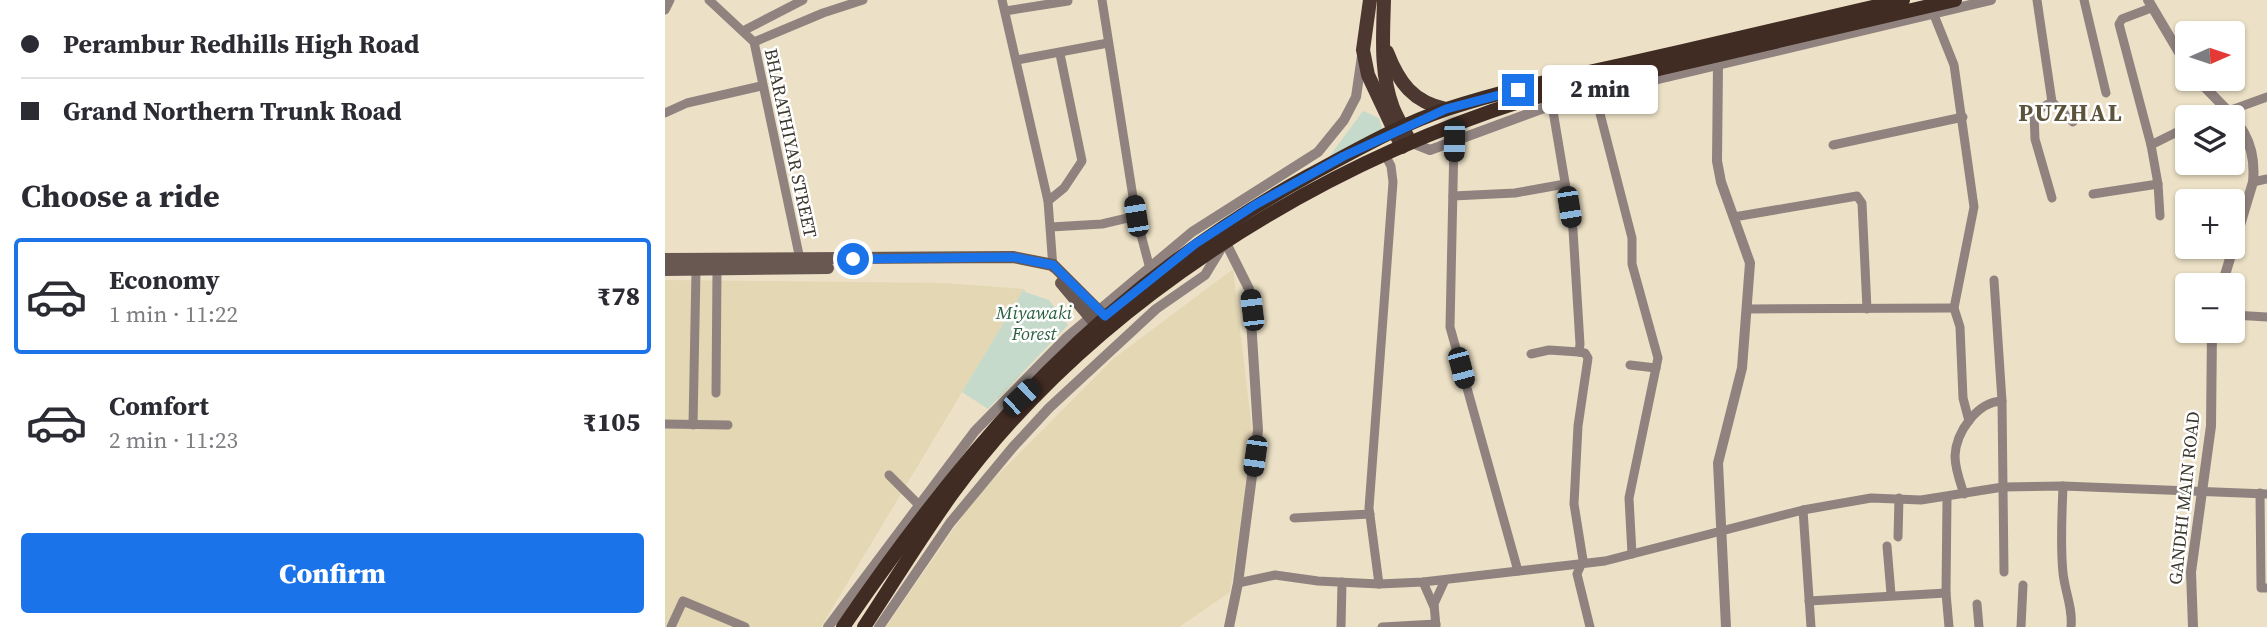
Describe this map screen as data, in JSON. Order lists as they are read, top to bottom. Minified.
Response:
{"streets":{"street":["BHARATHIYAR STREET","GANDHI MAIN ROAD"]},"districts":["PUZHAL"],"parks":["Miyawaki Forest"],"north":"right","page":{"banner":["Perambur Redhills High Road","Grand Northern Trunk Road"],"map_buttons":["+","−"],"bubble":"2 min","heading":"Choose a ride","list":[{"name":"Economy","note":"1 min · 11:22","value":"₹78"},{"name":"Comfort","note":"2 min · 11:23","value":"₹105"}],"buttons":"Confirm"}}
